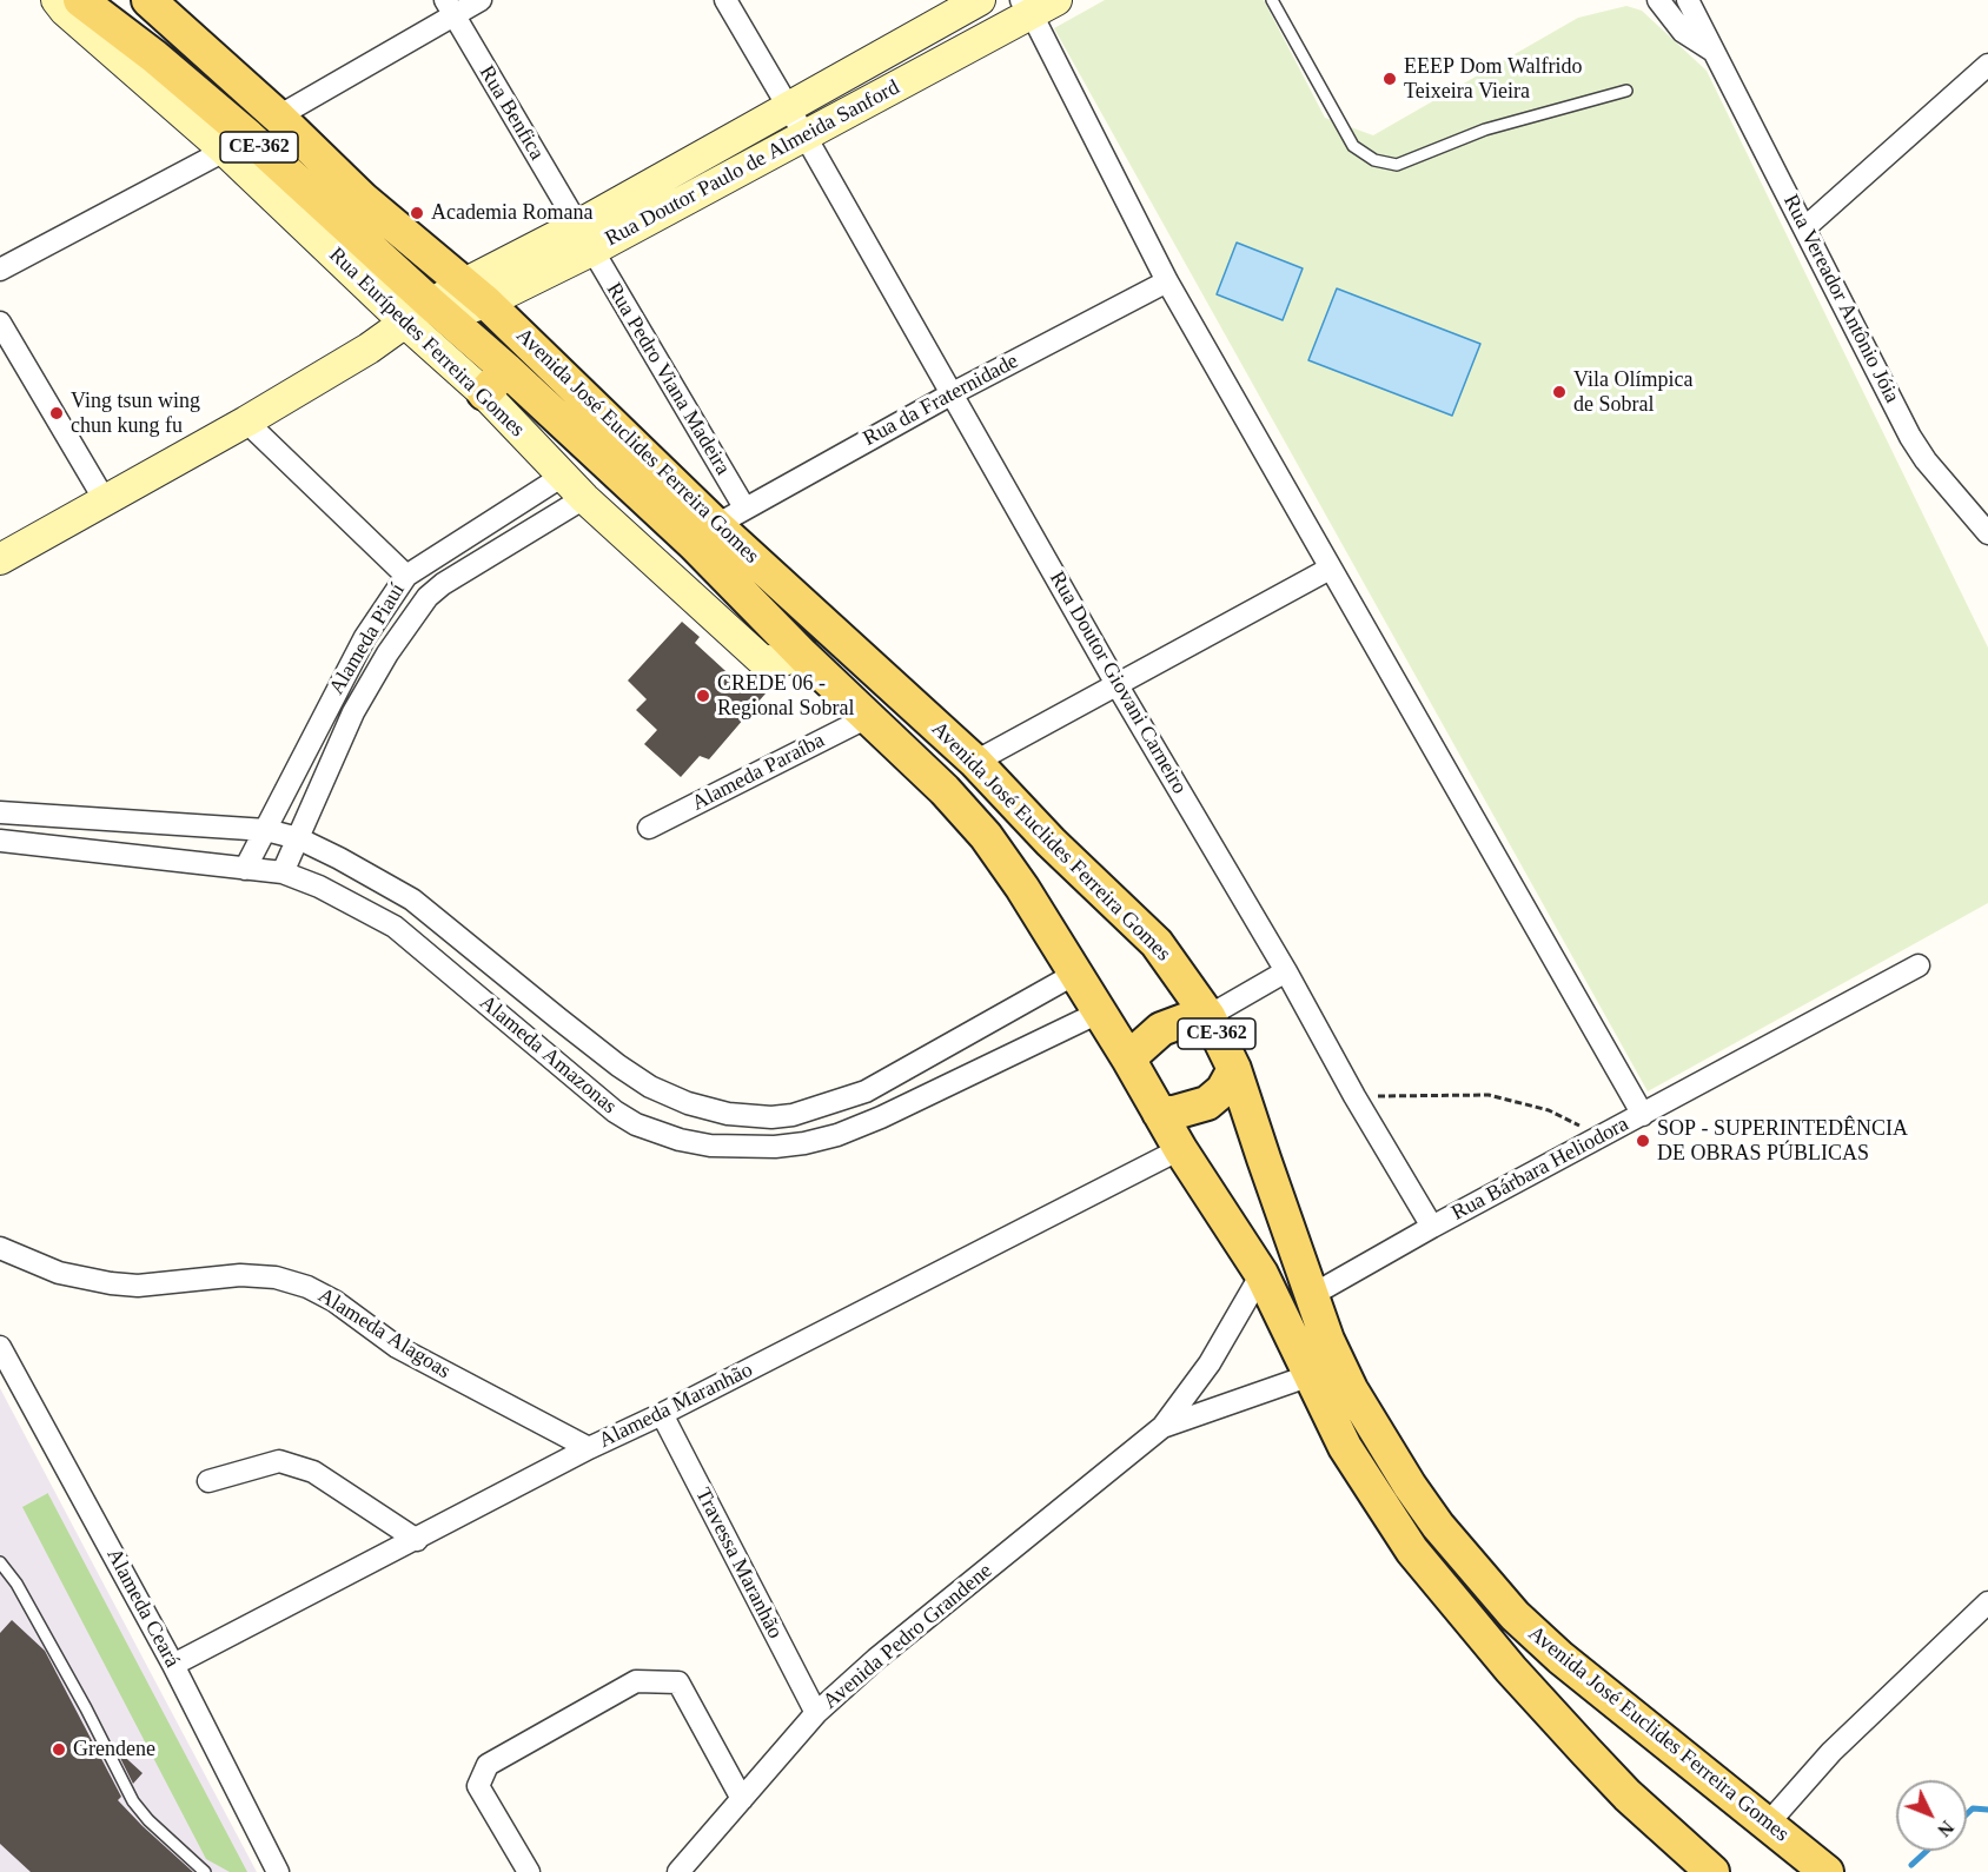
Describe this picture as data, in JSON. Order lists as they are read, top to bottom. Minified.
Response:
{"streets":{"main road":["CE-362","Avenida José Euclides Ferreira Gomes"],"street":["Rua Benfica","Rua Doutor Paulo de Almeida Sanford","Rua Vereador Antônio Jóia","Rua Eurípedes Ferreira Gomes","Rua Pedro Viana Madeira","Rua da Fraternidade","Alameda Piauí","Rua Doutor Giovani Carneiro","Alameda Paraíba","Alameda Amazonas","Rua Bárbara Heliodora","Alameda Alagoas","Alameda Maranhão","Travessa Maranhão","Alameda Ceará","Avenida Pedro Grandene"]},"crossings":[["Rua Benfica","Rua Doutor Paulo de Almeida Sanford"],["Rua Benfica","Rua Pedro Viana Madeira"],["Rua Doutor Paulo de Almeida Sanford","Rua Pedro Viana Madeira"],["Rua Doutor Paulo de Almeida Sanford","Avenida José Euclides Ferreira Gomes"],["Rua Doutor Paulo de Almeida Sanford","Rua Doutor Giovani Carneiro"],["Rua Eurípedes Ferreira Gomes","Avenida José Euclides Ferreira Gomes"],["Rua Eurípedes Ferreira Gomes","Alameda Piauí"],["Rua Pedro Viana Madeira","Rua da Fraternidade"],["Rua Pedro Viana Madeira","Avenida José Euclides Ferreira Gomes"],["Rua da Fraternidade","Avenida José Euclides Ferreira Gomes"],["Rua da Fraternidade","Rua Doutor Giovani Carneiro"],["Avenida José Euclides Ferreira Gomes","Alameda Paraíba"],["Avenida José Euclides Ferreira Gomes","Alameda Amazonas"],["Avenida José Euclides Ferreira Gomes","Rua Bárbara Heliodora"],["Avenida José Euclides Ferreira Gomes","Alameda Maranhão"],["Avenida José Euclides Ferreira Gomes","Avenida Pedro Grandene"],["Alameda Piauí","Alameda Amazonas"],["Rua Doutor Giovani Carneiro","Rua Bárbara Heliodora"],["Alameda Alagoas","Alameda Maranhão"],["Alameda Maranhão","Travessa Maranhão"],["Alameda Maranhão","Alameda Ceará"],["Travessa Maranhão","Avenida Pedro Grandene"]],"places":["EEEP Dom Walfrido Teixeira Vieira","Academia Romana","Vila Olímpica de Sobral","Ving tsun wing chun kung fu","CREDE 06 - Regional Sobral","SOP - SUPERINTEDÊNCIA DE OBRAS PÚBLICAS","Grendene"],"north":"bottom right"}
